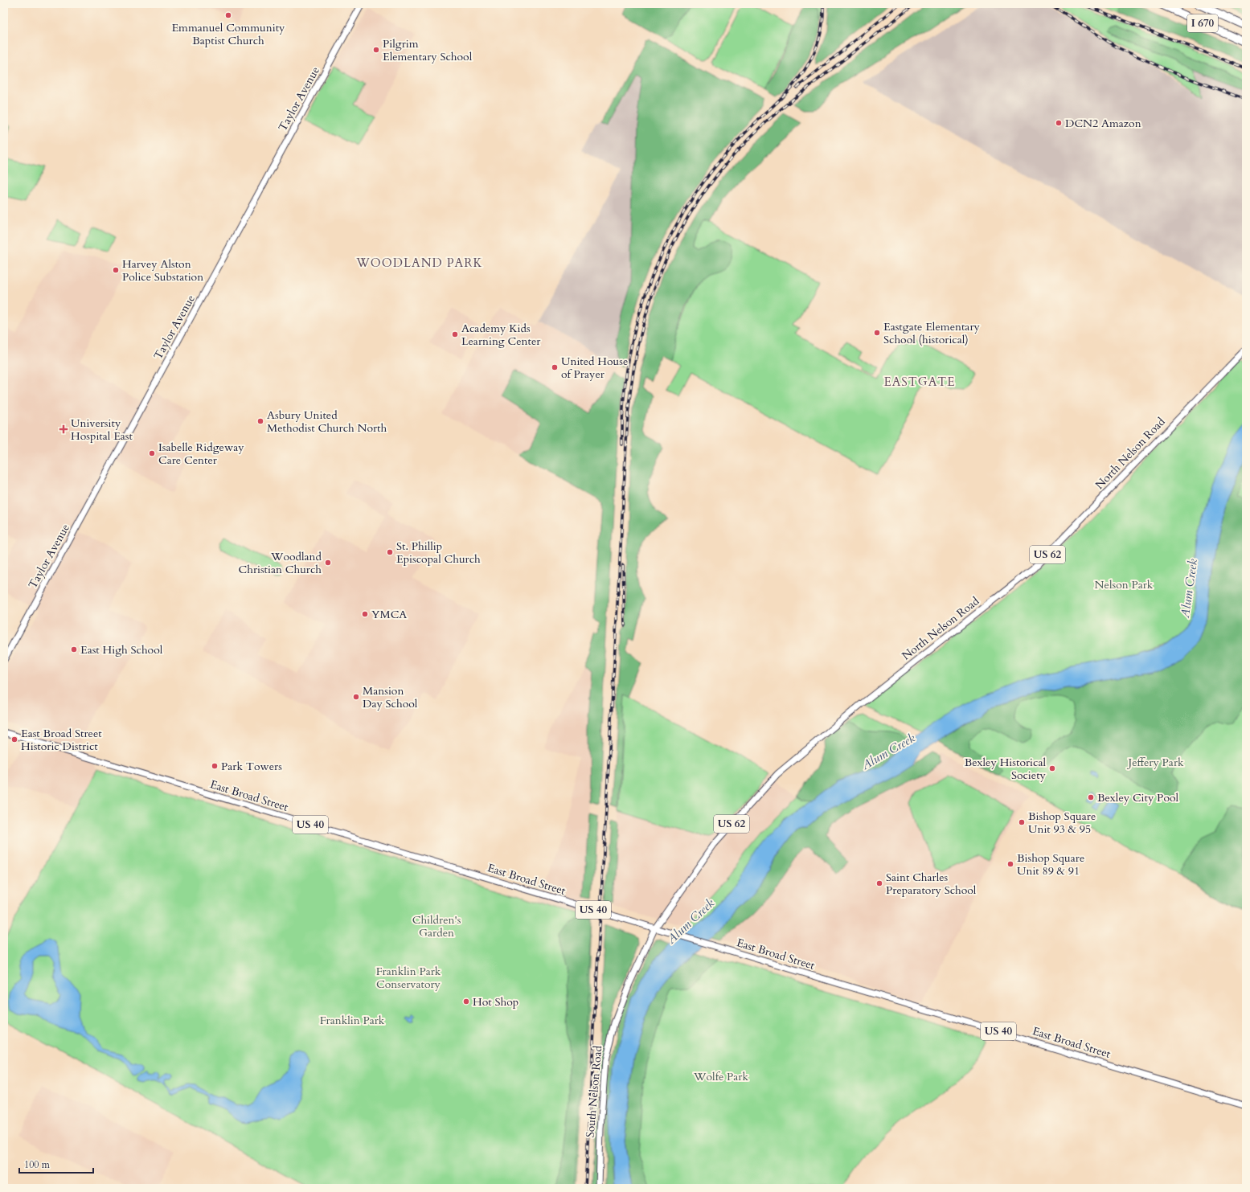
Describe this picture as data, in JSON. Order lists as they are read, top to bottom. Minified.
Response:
{"streets":{"highway":["I 670"],"main road":["Taylor Avenue","North Nelson Road","US 62","East Broad Street","US 40","South Nelson Road"]},"crossings":[["North Nelson Road","East Broad Street"],["North Nelson Road","South Nelson Road"],["East Broad Street","South Nelson Road"]],"districts":["WOODLAND PARK","EASTGATE"],"water":["Alum Creek"],"parks":["Nelson Park","Jeffery Park","Children's Garden","Franklin Park Conservatory","Franklin Park","Wolfe Park"],"places":{"other":["Emmanuel Community Baptist Church","Pilgrim Elementary School","DCN2 Amazon","Harvey Alston Police Substation","Eastgate Elementary School (historical)","Academy Kids Learning Center","United House of Prayer","Asbury United Methodist Church North","Isabelle Ridgeway Care Center","St. Phillip Episcopal Church","Woodland Christian Church","YMCA","East High School","Mansion Day School","East Broad Street Historic District","Park Towers","Bexley Historical Society","Bexley City Pool","Bishop Square Unit 93 & 95","Bishop Square Unit 89 & 91","Saint Charles Preparatory School","Hot Shop"],"health":["University Hospital East"]},"scale_bar":"100 m"}
